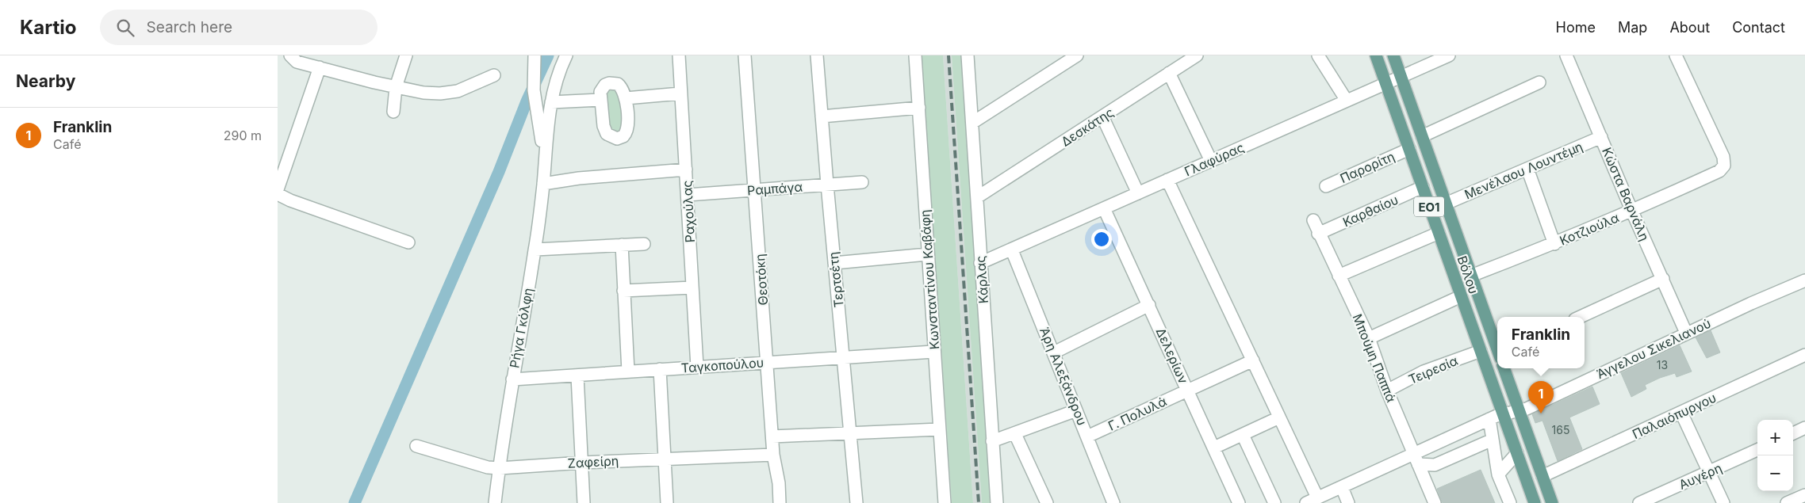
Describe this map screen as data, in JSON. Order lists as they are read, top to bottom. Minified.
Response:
{"streets":{"main road":["ΕΟ1","Βόλου"],"street":["Δεσκάτης","Γλαφύρας","Παρορίτη","Μενέλαου Λουντέμη","Ραμπάγα","Κώστα Βαρνάλη","Καρθαίου","Ραχούλας","Κοτζιούλα","Θεοτόκη","Τερτσέτη","Κωνσταντίνου Καβάφη","Κάρλας","Ρήγα Γκόλφη","Άγγελου Σικελιανού","Δελερίων","Μπούμη Παππά","Ταγκοπούλου","Τειρεσία","Άρη Αλεξάνδρου","Γ. Πολυλά","Παλαιόπυργου","Ζαφείρη","Αυγέρη"]},"crossings":[["Δεσκάτης","Κάρλας"],["Γλαφύρας","Βόλου"],["Γλαφύρας","Κάρλας"],["Γλαφύρας","Δελερίων"],["Γλαφύρας","Άρη Αλεξάνδρου"],["Παρορίτη","Βόλου"],["Μενέλαου Λουντέμη","Κώστα Βαρνάλη"],["Μενέλαου Λουντέμη","Βόλου"],["Ραμπάγα","Ραχούλας"],["Ραμπάγα","Θεοτόκη"],["Ραμπάγα","Τερτσέτη"],["Κώστα Βαρνάλη","Κοτζιούλα"],["Κώστα Βαρνάλη","Άγγελου Σικελιανού"],["Καρθαίου","Βόλου"],["Καρθαίου","Μπούμη Παππά"],["Ραχούλας","Ταγκοπούλου"],["Κοτζιούλα","Βόλου"],["Βόλου","Άγγελου Σικελιανού"],["Βόλου","Τειρεσία"],["Βόλου","Παλαιόπυργου"],["Θεοτόκη","Ταγκοπούλου"],["Θεοτόκη","Ζαφείρη"],["Τερτσέτη","Ταγκοπούλου"],["Κωνσταντίνου Καβάφη","Ταγκοπούλου"],["Ρήγα Γκόλφη","Ταγκοπούλου"],["Ρήγα Γκόλφη","Ζαφείρη"],["Άγγελου Σικελιανού","Μπούμη Παππά"],["Δελερίων","Γ. Πολυλά"],["Μπούμη Παππά","Τειρεσία"],["Άρη Αλεξάνδρου","Γ. Πολυλά"]],"house_numbers":["13","165"],"page":{"header":"Kartio","search":"Search here","nav":["Home","Map","About","Contact"],"heading":"Nearby","list":[{"mark":"1","name":"Franklin","note":"Café","value":"290 m"}],"popup":["Franklin","Café"],"pins":"1","map_buttons":["+","−"]}}
